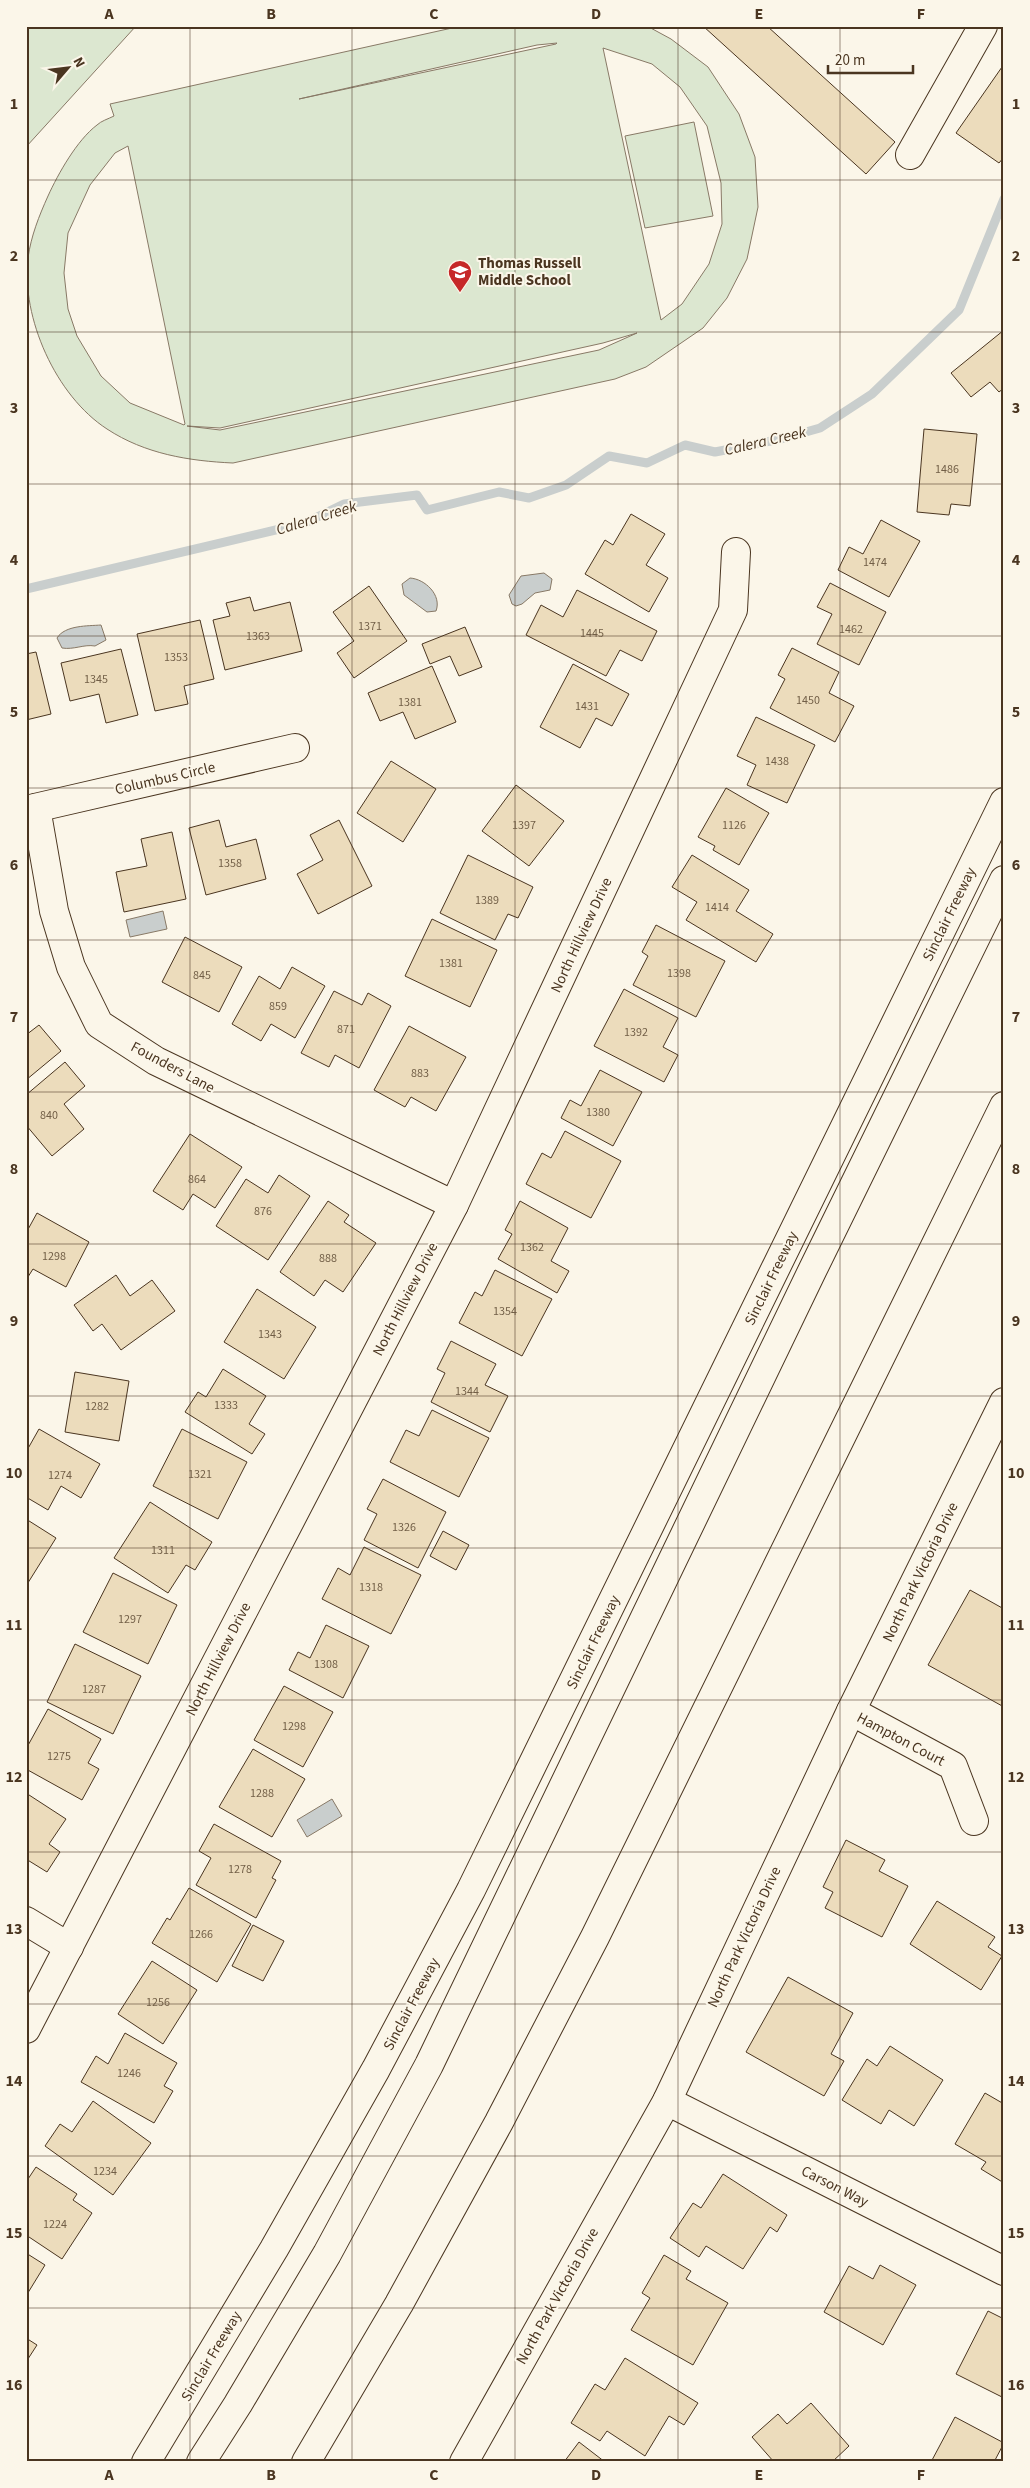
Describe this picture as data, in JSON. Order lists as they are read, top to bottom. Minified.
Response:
{"streets":{"main road":["Columbus Circle","Sinclair Freeway","North Hillview Drive","Founders Lane","North Park Victoria Drive","Hampton Court","Carson Way"]},"crossings":[["Columbus Circle","Founders Lane"],["North Hillview Drive","Founders Lane"],["North Park Victoria Drive","Hampton Court"],["North Park Victoria Drive","Carson Way"]],"water":["Calera Creek"],"places":{"school or university":["Thomas Russell Middle School"]},"house_numbers":["1486","1474","1371","1462","1445","1363","1353","1345","1450","1381","1431","1438","1397","1126","1358","1389","1414","1381","1398","845","859","871","1392","883","1380","840","864","876","1362","1298","888","1354","1343","1344","1333","1282","1321","1274","1326","1311","1318","1297","1308","1287","1298","1275","1288","1278","1266","1256","1246","1234","1224"],"scale_bar":"20 m","north":"top right","grid":{"columns":["A","B","C","D","E","F"],"rows":["1","2","3","4","5","6","7","8","9","10","11","12","13","14","15","16"]}}
